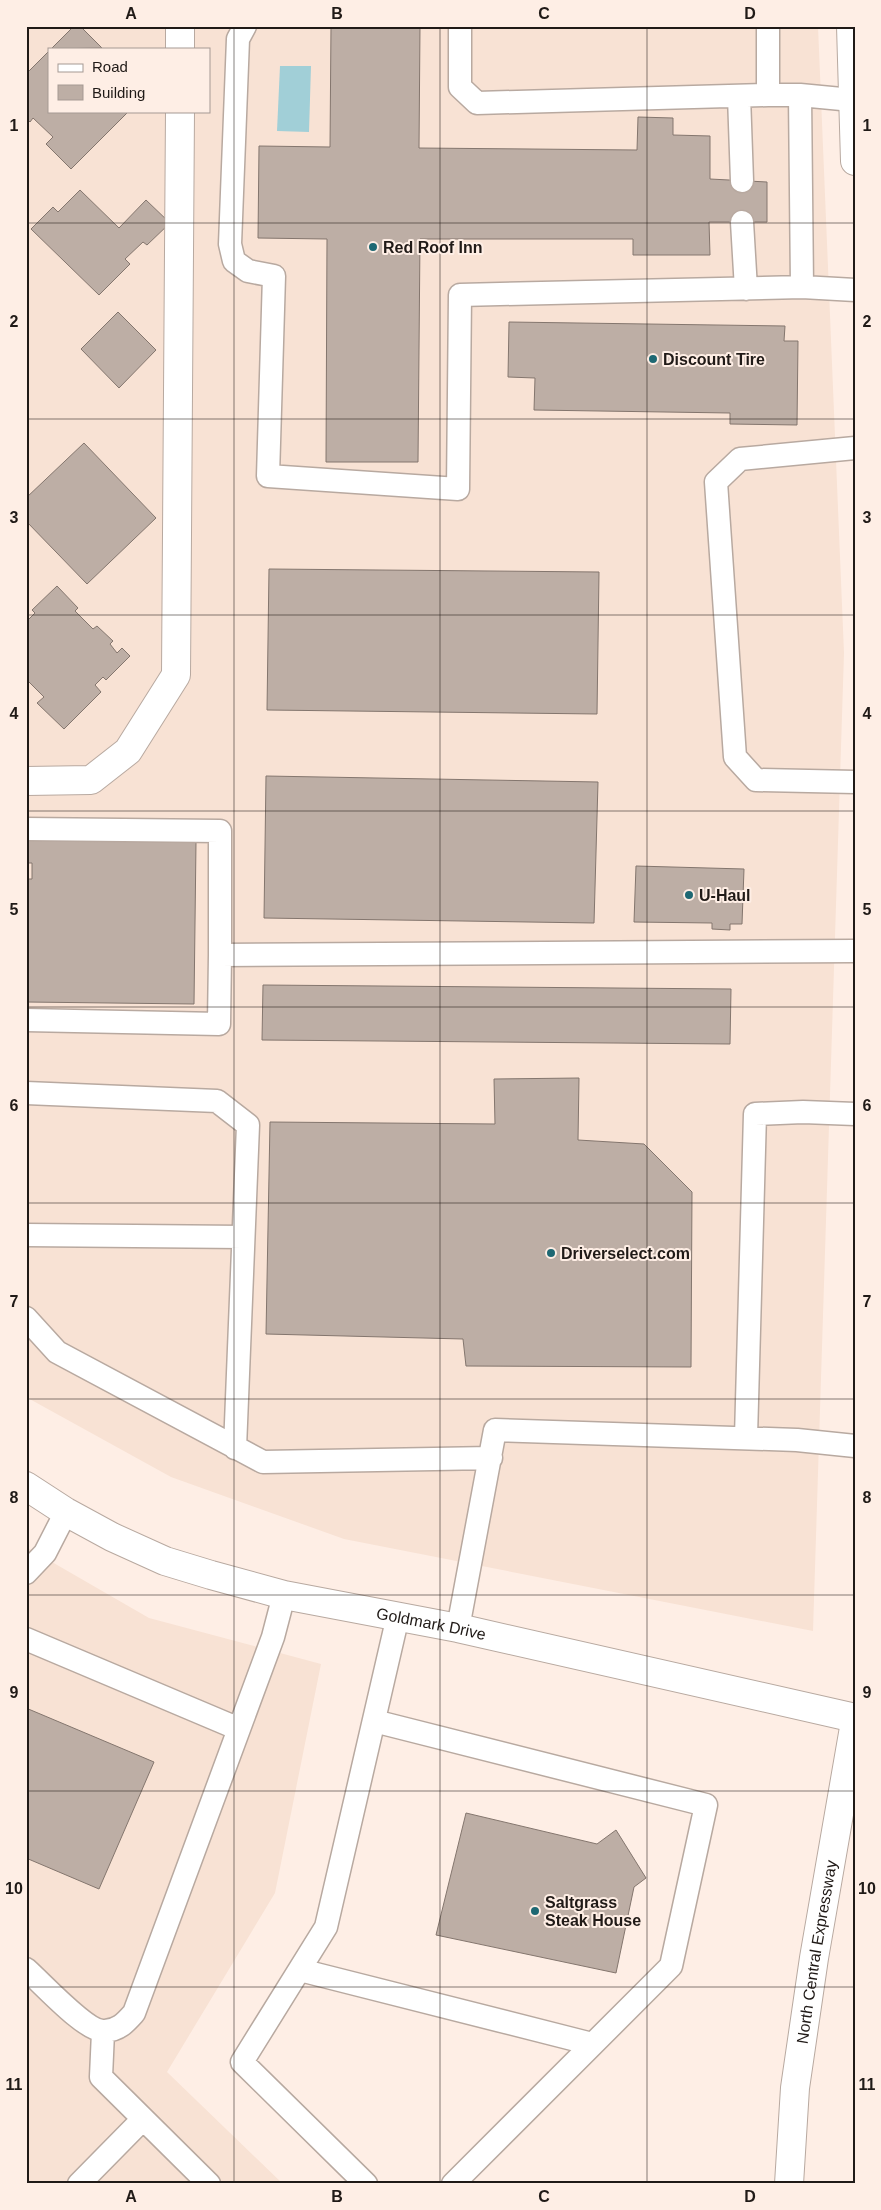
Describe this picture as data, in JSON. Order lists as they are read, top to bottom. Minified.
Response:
{"streets":{"street":["Goldmark Drive","North Central Expressway"]},"crossings":[["Goldmark Drive","North Central Expressway"]],"places":["Red Roof Inn","Discount Tire","U-Haul","Driverselect.com","Saltgrass Steak House"],"legend":["Road","Building"],"grid":{"columns":["A","B","C","D"],"rows":["1","2","3","4","5","6","7","8","9","10","11"]}}
